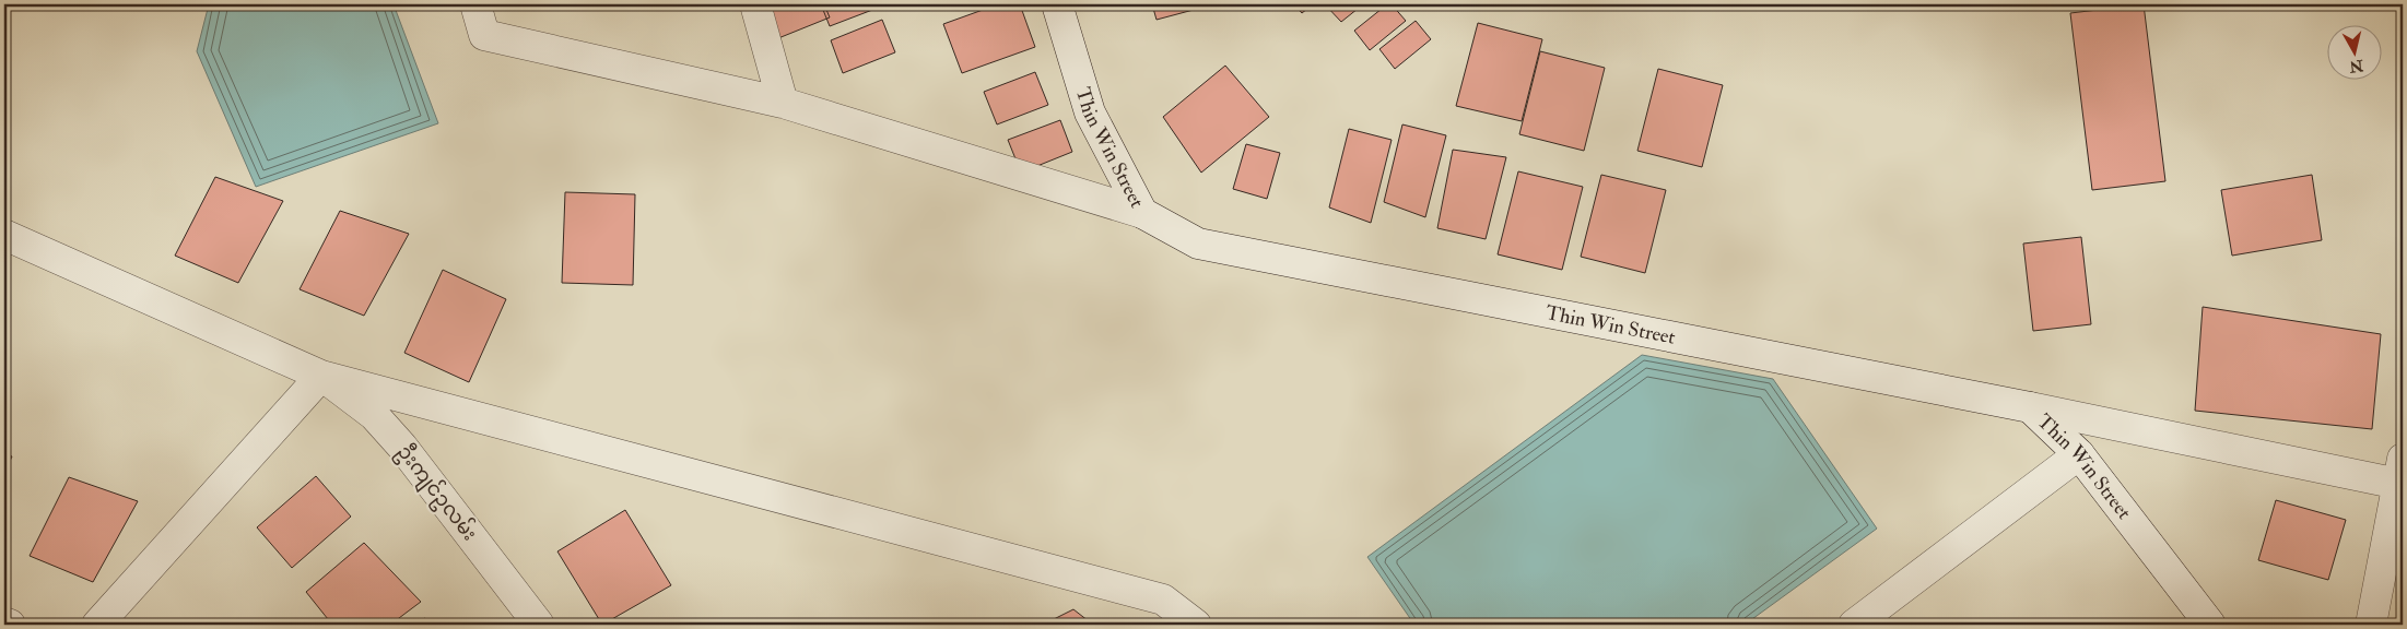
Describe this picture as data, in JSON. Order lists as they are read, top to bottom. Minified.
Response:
{"streets":{"street":["Thin Win Street","ဦးကျင်ဥလမ်း"]},"north":"bottom"}
